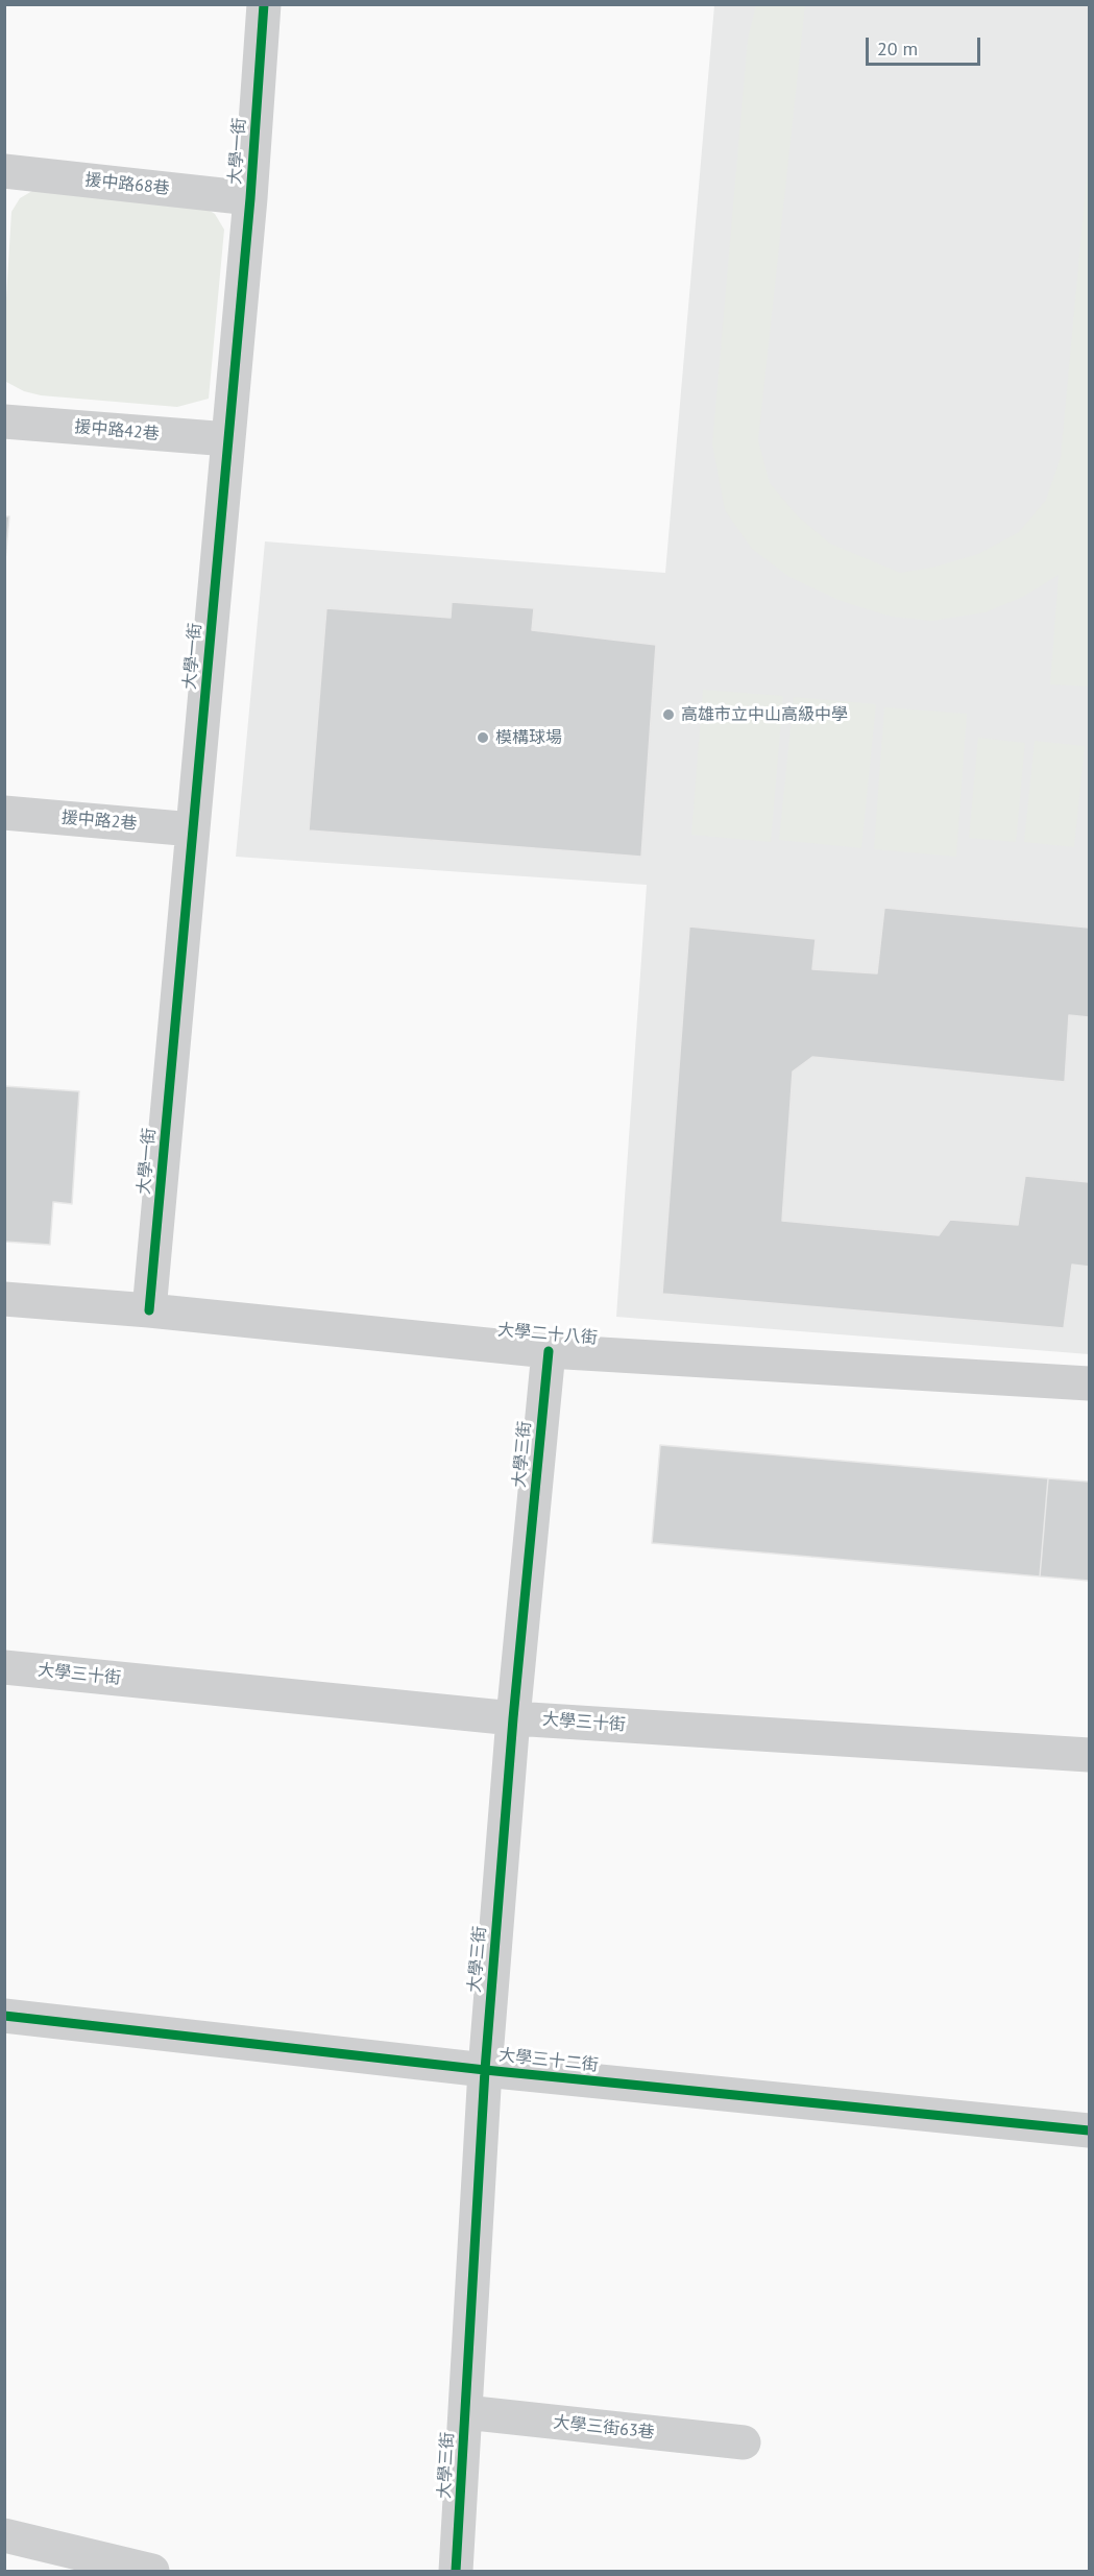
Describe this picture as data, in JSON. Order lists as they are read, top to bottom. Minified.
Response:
{"streets":{"street":["大學一街","援中路68巷","援中路42巷","援中路2巷","大學二十八街","大學三街","大學三十街","大學三十二街","大學三街63巷"]},"crossings":[["大學一街","援中路68巷"],["大學一街","援中路42巷"],["大學一街","援中路2巷"],["大學一街","大學二十八街"],["大學二十八街","大學三街"],["大學三街","大學三十街"],["大學三街","大學三十二街"],["大學三街","大學三街63巷"]],"places":["高雄市立中山高級中學","模構球場"],"scale_bar":"20 m"}
